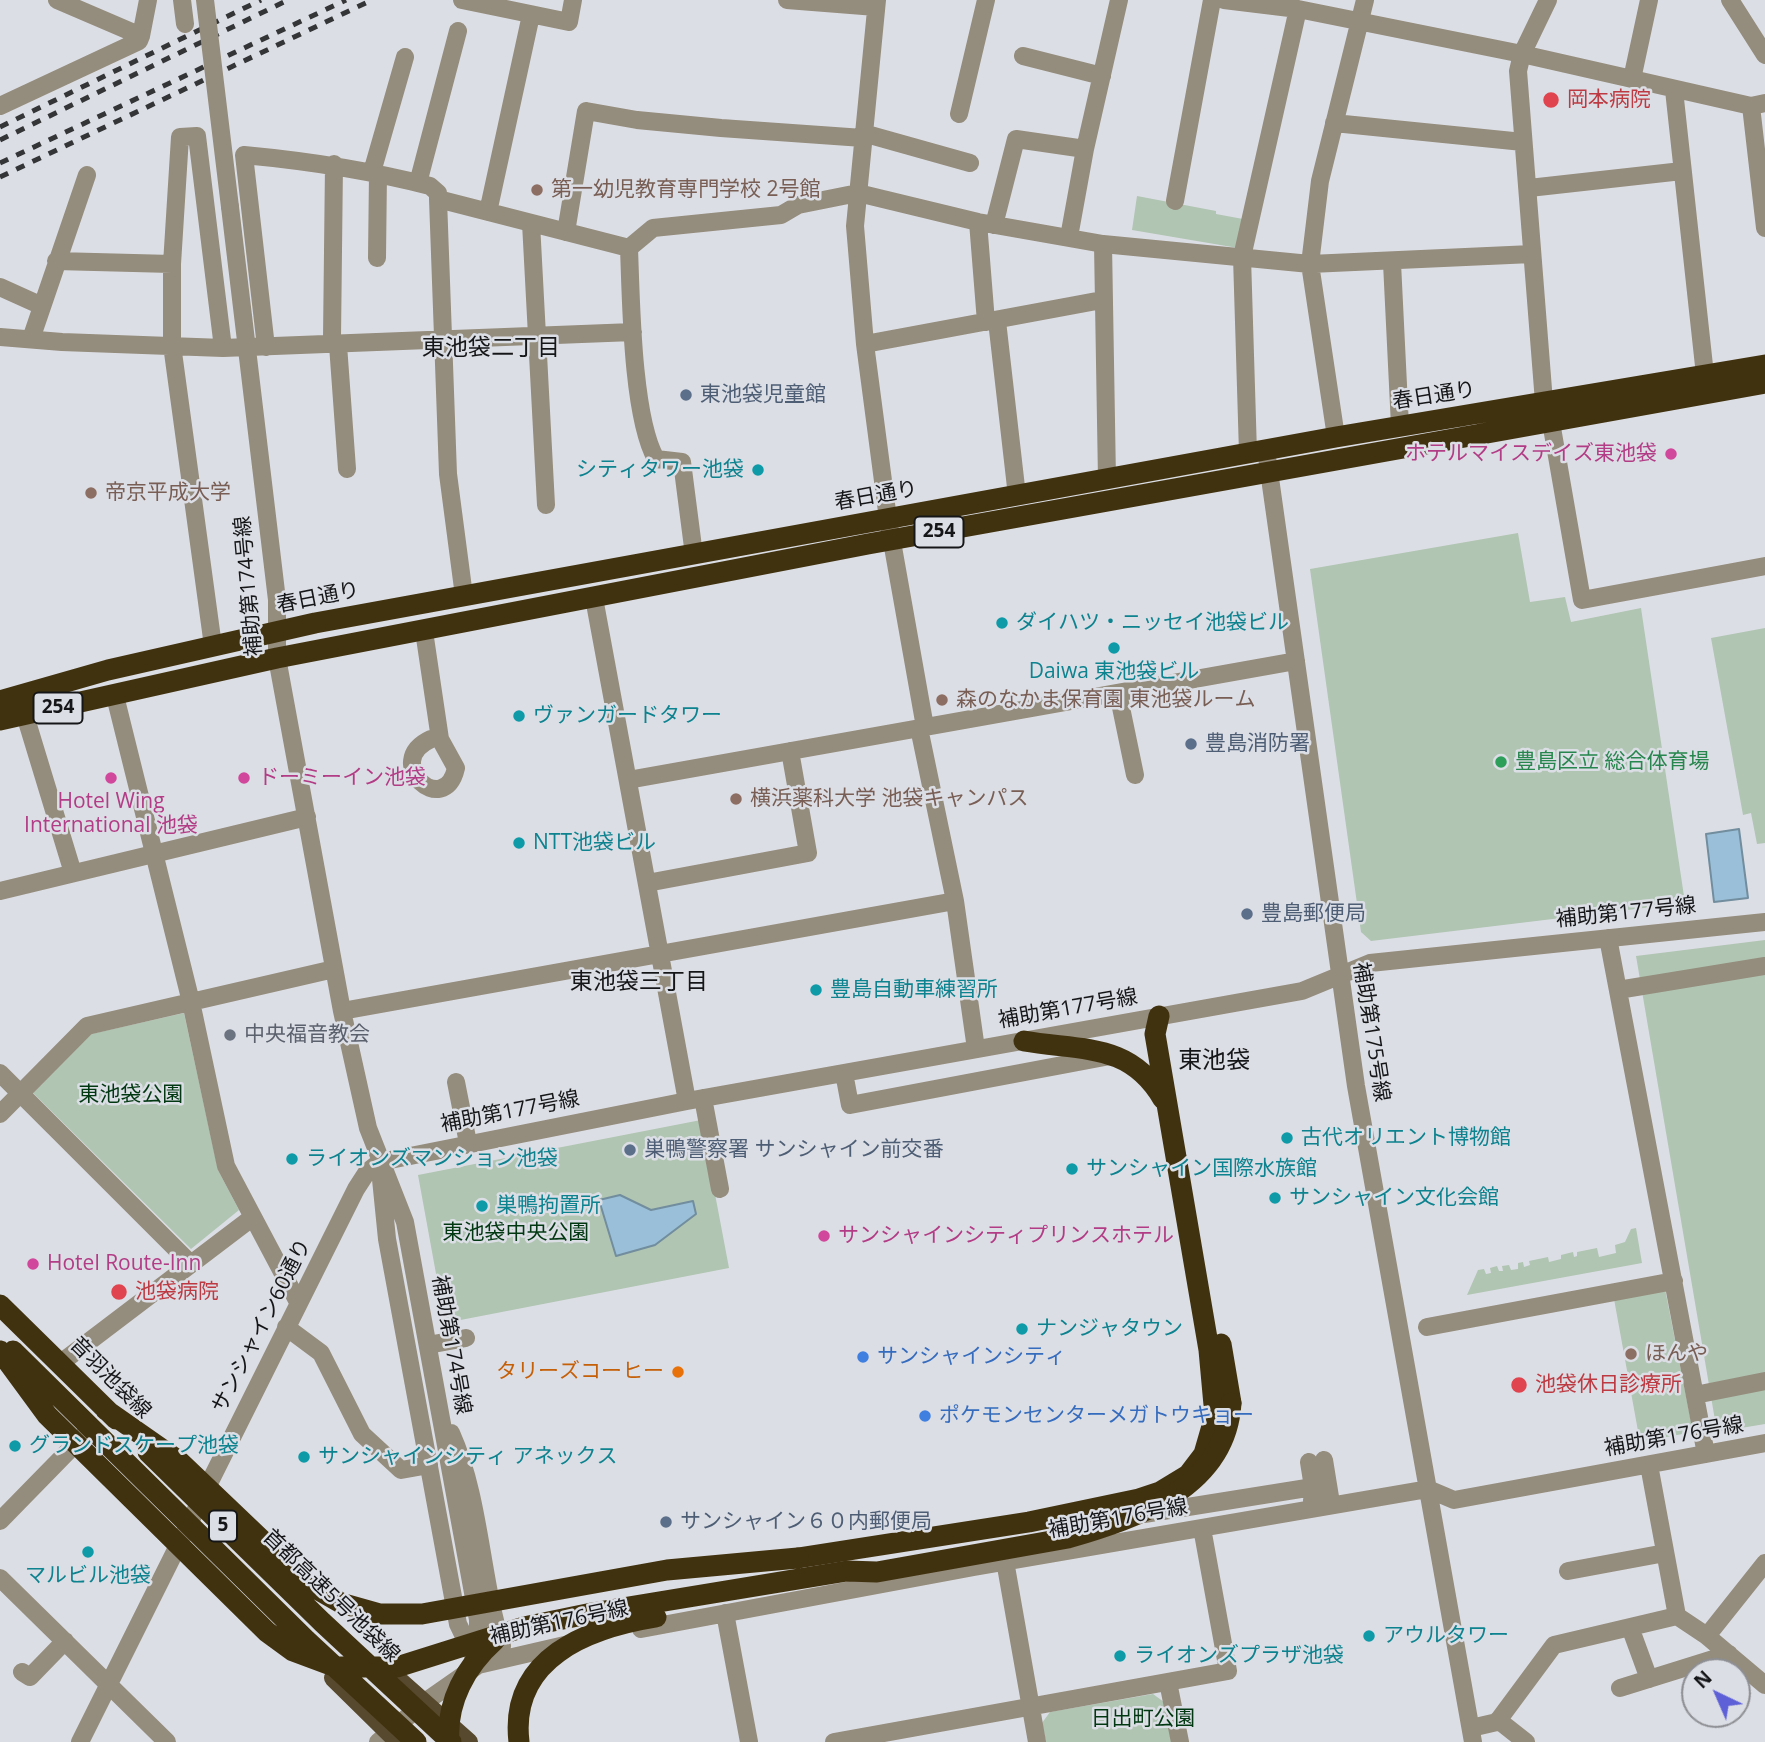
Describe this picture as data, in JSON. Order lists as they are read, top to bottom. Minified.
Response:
{"streets":{"highway":["春日通り","254","5","首都高速5号池袋線"],"main road":["音羽池袋線"],"street":["補助第174号線","補助第177号線","補助第175号線","サンシャイン60通り","補助第176号線"]},"crossings":[["春日通り","補助第174号線"],["春日通り","補助第175号線"],["補助第174号線","補助第177号線"],["補助第174号線","サンシャイン60通り"],["補助第174号線","補助第176号線"],["補助第177号線","補助第175号線"],["補助第177号線","サンシャイン60通り"],["補助第175号線","補助第176号線"],["サンシャイン60通り","音羽池袋線"],["音羽池袋線","首都高速5号池袋線"]],"districts":["東池袋二丁目","東池袋三丁目","東池袋"],"parks":["東池袋公園","東池袋中央公園","日出町公園"],"places":["岡本病院","第一幼児教育専門学校 2号館","東池袋児童館","ホテルマイスデイズ東池袋","シティタワー池袋","帝京平成大学","ダイハツ・ニッセイ池袋ビル","Daiwa 東池袋ビル","森のなかま保育園 東池袋ルーム","ヴァンガードタワー","豊島消防署","豊島区立 総合体育場","Hotel Wing International 池袋","ドーミーイン池袋","横浜薬科大学 池袋キャンパス","NTT池袋ビル","豊島郵便局","豊島自動車練習所","中央福音教会","古代オリエント博物館","巣鴨警察署 サンシャイン前交番","ライオンズマンション池袋","サンシャイン国際水族館","サンシャイン文化会館","巣鴨拘置所","サンシャインシティプリンスホテル","Hotel Route-Inn","池袋病院","ナンジャタウン","ほんや","サンシャインシティ","タリーズコーヒー","池袋休日診療所","ポケモンセンターメガトウキョー","グランドスケープ池袋","サンシャインシティ アネックス","サンシャイン６０内郵便局","マルビル池袋","アウルタワー","ライオンズプラザ池袋"],"north":"top left"}
